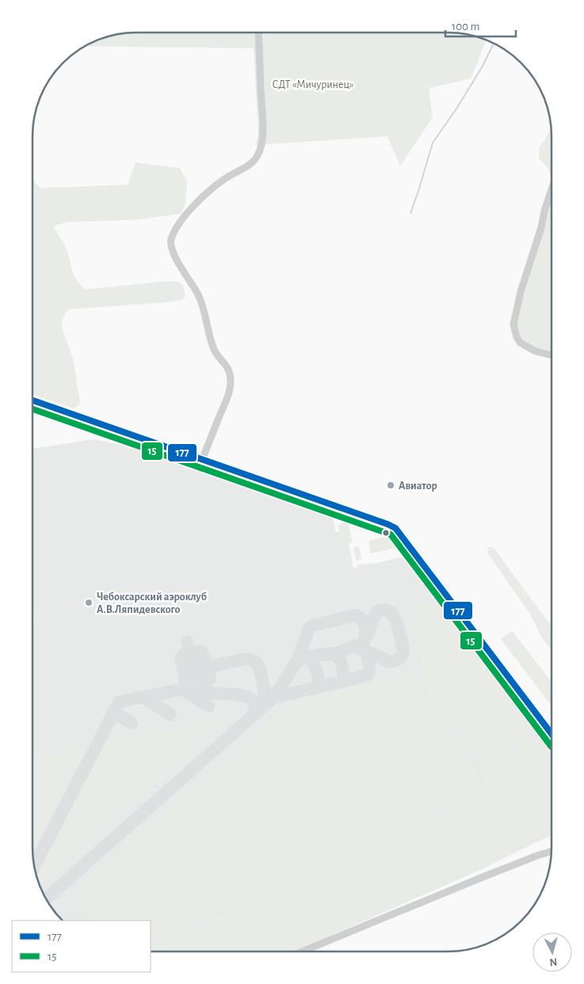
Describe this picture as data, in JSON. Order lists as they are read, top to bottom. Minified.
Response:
{"parks":["СДТ «Мичуринец»"],"places":["Авиатор","Чебоксарский аэроклуб А.В.Ляпидевского"],"lines":["transit line 177","transit line 15"],"legend":["177","15"],"scale_bar":"100 m","north":"bottom"}
